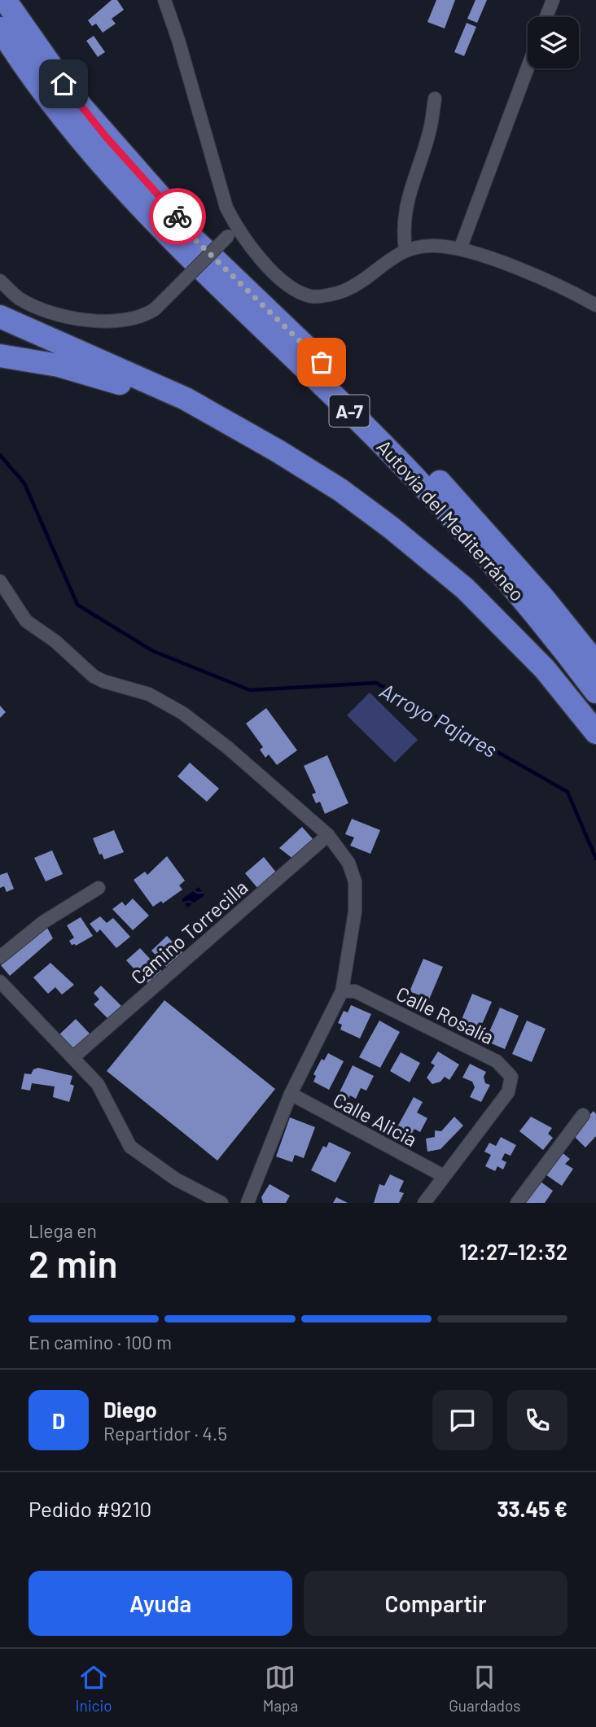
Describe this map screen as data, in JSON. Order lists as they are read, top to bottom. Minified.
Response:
{"streets":{"highway":["A-7","Autovía del Mediterráneo"],"street":["Camino Torrecilla","Calle Rosalía","Calle Alicia"]},"crossings":[["Calle Rosalía","Calle Alicia"]],"water":["Arroyo Pajares"],"page":{"heading":["2 min","Llega en","12:27–12:32"],"panel":["Diego","Repartidor · 4.5","Pedido #9210","33.45 €"],"bar":"En camino · 100 m","round":"D","buttons":["Ayuda","Compartir"],"tabs":["Inicio","Mapa","Guardados"]}}
